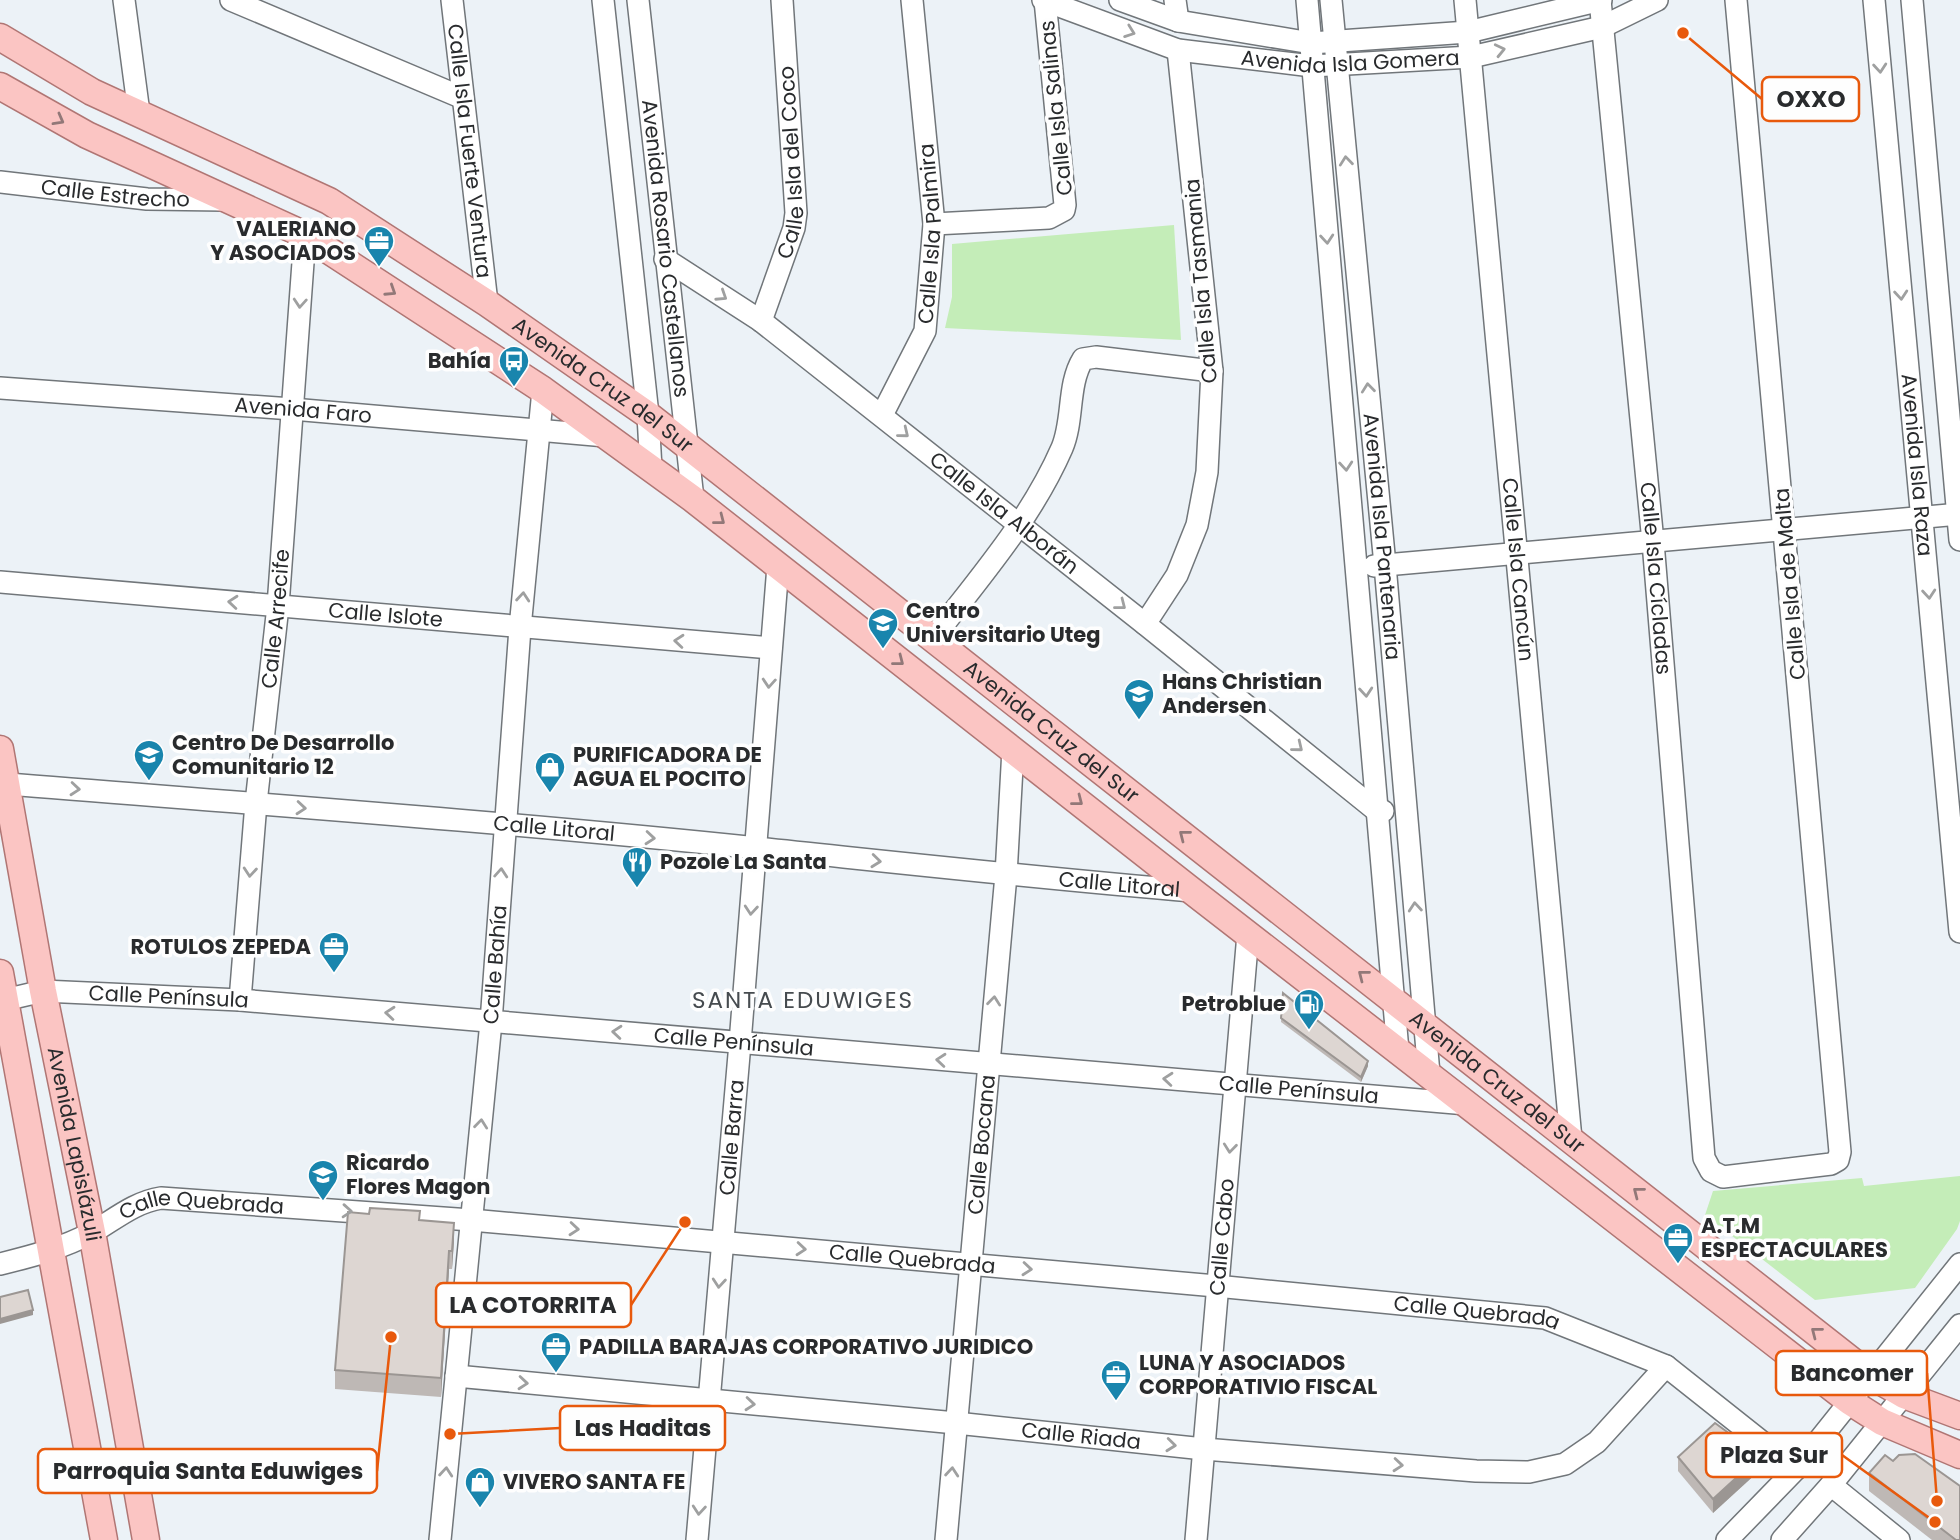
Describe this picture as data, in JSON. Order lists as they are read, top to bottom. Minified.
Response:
{"streets":{"main road":["Avenida Cruz del Sur","Avenida Lapislázuli"],"street":["Avenida Isla Gomera","Calle Isla Salinas","Calle Isla Fuerte Ventura","Calle Isla del Coco","Calle Estrecho","Calle Isla Palmira","Avenida Rosario Castellanos","Calle Isla Tasmania","Avenida Faro","Avenida Isla Raza","Calle Isla Alborán","Avenida Isla Pantenaria","Calle Isla Cancún","Calle Isla Cícladas","Calle Isla de Malta","Calle Islote","Calle Arrecife","Calle Litoral","Calle Bahía","Calle Península","Calle Barra","Calle Bocana","Calle Quebrada","Calle Cabo","Calle Riada"]},"crossings":[["Avenida Isla Gomera","Calle Isla Salinas"],["Avenida Isla Gomera","Calle Isla Tasmania"],["Avenida Isla Gomera","Avenida Isla Pantenaria"],["Avenida Isla Gomera","Calle Isla Cancún"],["Avenida Isla Gomera","Calle Isla Cícladas"],["Calle Isla Salinas","Calle Isla Palmira"],["Calle Isla Fuerte Ventura","Avenida Cruz del Sur"],["Calle Isla del Coco","Calle Isla Alborán"],["Calle Estrecho","Avenida Cruz del Sur"],["Calle Isla Palmira","Calle Isla Alborán"],["Avenida Rosario Castellanos","Avenida Cruz del Sur"],["Avenida Rosario Castellanos","Calle Isla Alborán"],["Calle Isla Tasmania","Calle Isla Alborán"],["Avenida Cruz del Sur","Avenida Faro"],["Avenida Cruz del Sur","Avenida Isla Pantenaria"],["Avenida Cruz del Sur","Calle Isla Cancún"],["Avenida Cruz del Sur","Calle Arrecife"],["Avenida Cruz del Sur","Calle Litoral"],["Avenida Cruz del Sur","Calle Bahía"],["Avenida Cruz del Sur","Calle Península"],["Avenida Cruz del Sur","Calle Barra"],["Avenida Cruz del Sur","Calle Bocana"],["Avenida Cruz del Sur","Calle Cabo"],["Avenida Faro","Calle Arrecife"],["Avenida Faro","Calle Bahía"],["Calle Isla Alborán","Avenida Isla Pantenaria"],["Calle Isla Cícladas","Calle Isla de Malta"],["Calle Islote","Calle Arrecife"],["Calle Islote","Calle Bahía"],["Calle Islote","Calle Barra"],["Calle Arrecife","Calle Litoral"],["Calle Arrecife","Calle Península"],["Calle Litoral","Calle Bahía"],["Calle Litoral","Calle Barra"],["Calle Litoral","Avenida Lapislázuli"],["Calle Litoral","Calle Bocana"],["Calle Bahía","Calle Península"],["Calle Bahía","Calle Quebrada"],["Calle Bahía","Calle Riada"],["Calle Península","Calle Barra"],["Calle Península","Avenida Lapislázuli"],["Calle Península","Calle Bocana"],["Calle Península","Calle Cabo"],["Calle Barra","Calle Quebrada"],["Calle Barra","Calle Riada"],["Avenida Lapislázuli","Calle Quebrada"],["Calle Bocana","Calle Quebrada"],["Calle Bocana","Calle Riada"],["Calle Quebrada","Calle Cabo"],["Calle Quebrada","Calle Riada"],["Calle Cabo","Calle Riada"]],"one_way":["Calle Isla Alborán","Calle Islote","Calle Arrecife","Calle Litoral","Calle Bahía","Calle Península","Calle Barra","Calle Bocana","Calle Quebrada","Calle Riada"],"districts":["SANTA EDUWIGES"],"places":{"other":["OXXO","LA COTORRITA","Parroquia Santa Eduwiges","Las Haditas","Bancomer","Plaza Sur"],"office":["VALERIANO Y ASOCIADOS","ROTULOS ZEPEDA","A.T.M ESPECTACULARES","PADILLA BARAJAS CORPORATIVO JURIDICO","LUNA Y ASOCIADOS CORPORATIVIO FISCAL"],"bus stop":["Bahía"],"school or university":["Centro Universitario Uteg","Hans Christian Andersen","Centro De Desarrollo Comunitario 12","Ricardo Flores Magon"],"shop":["PURIFICADORA DE AGUA EL POCITO","VIVERO SANTA FE"],"restaurant":["Pozole La Santa"],"fuel station":["Petroblue"]}}
